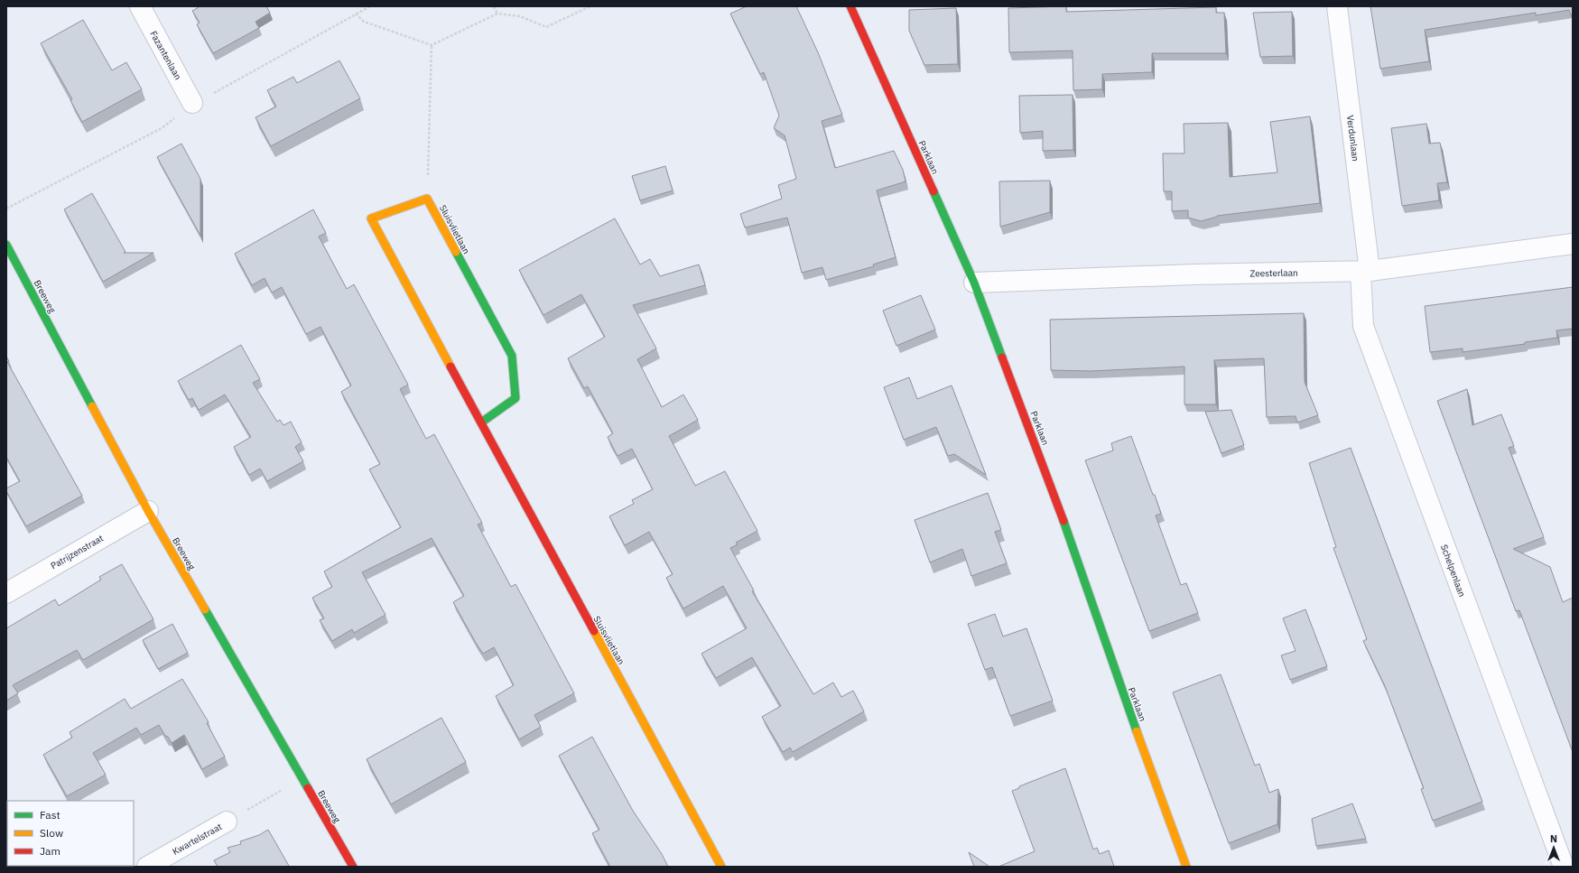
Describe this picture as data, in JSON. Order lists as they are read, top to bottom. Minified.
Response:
{"streets":{"street":["Fazantenlaan","Verdunlaan","Parklaan","Sluisvlietlaan","Zeesterlaan","Breeweg","Patrijzenstraat","Schelpenlaan","Kwartelstraat"]},"crossings":[["Verdunlaan","Zeesterlaan"],["Verdunlaan","Schelpenlaan"],["Parklaan","Zeesterlaan"],["Zeesterlaan","Schelpenlaan"],["Breeweg","Patrijzenstraat"]],"legend":["Fast","Slow","Jam"],"north":"top"}
